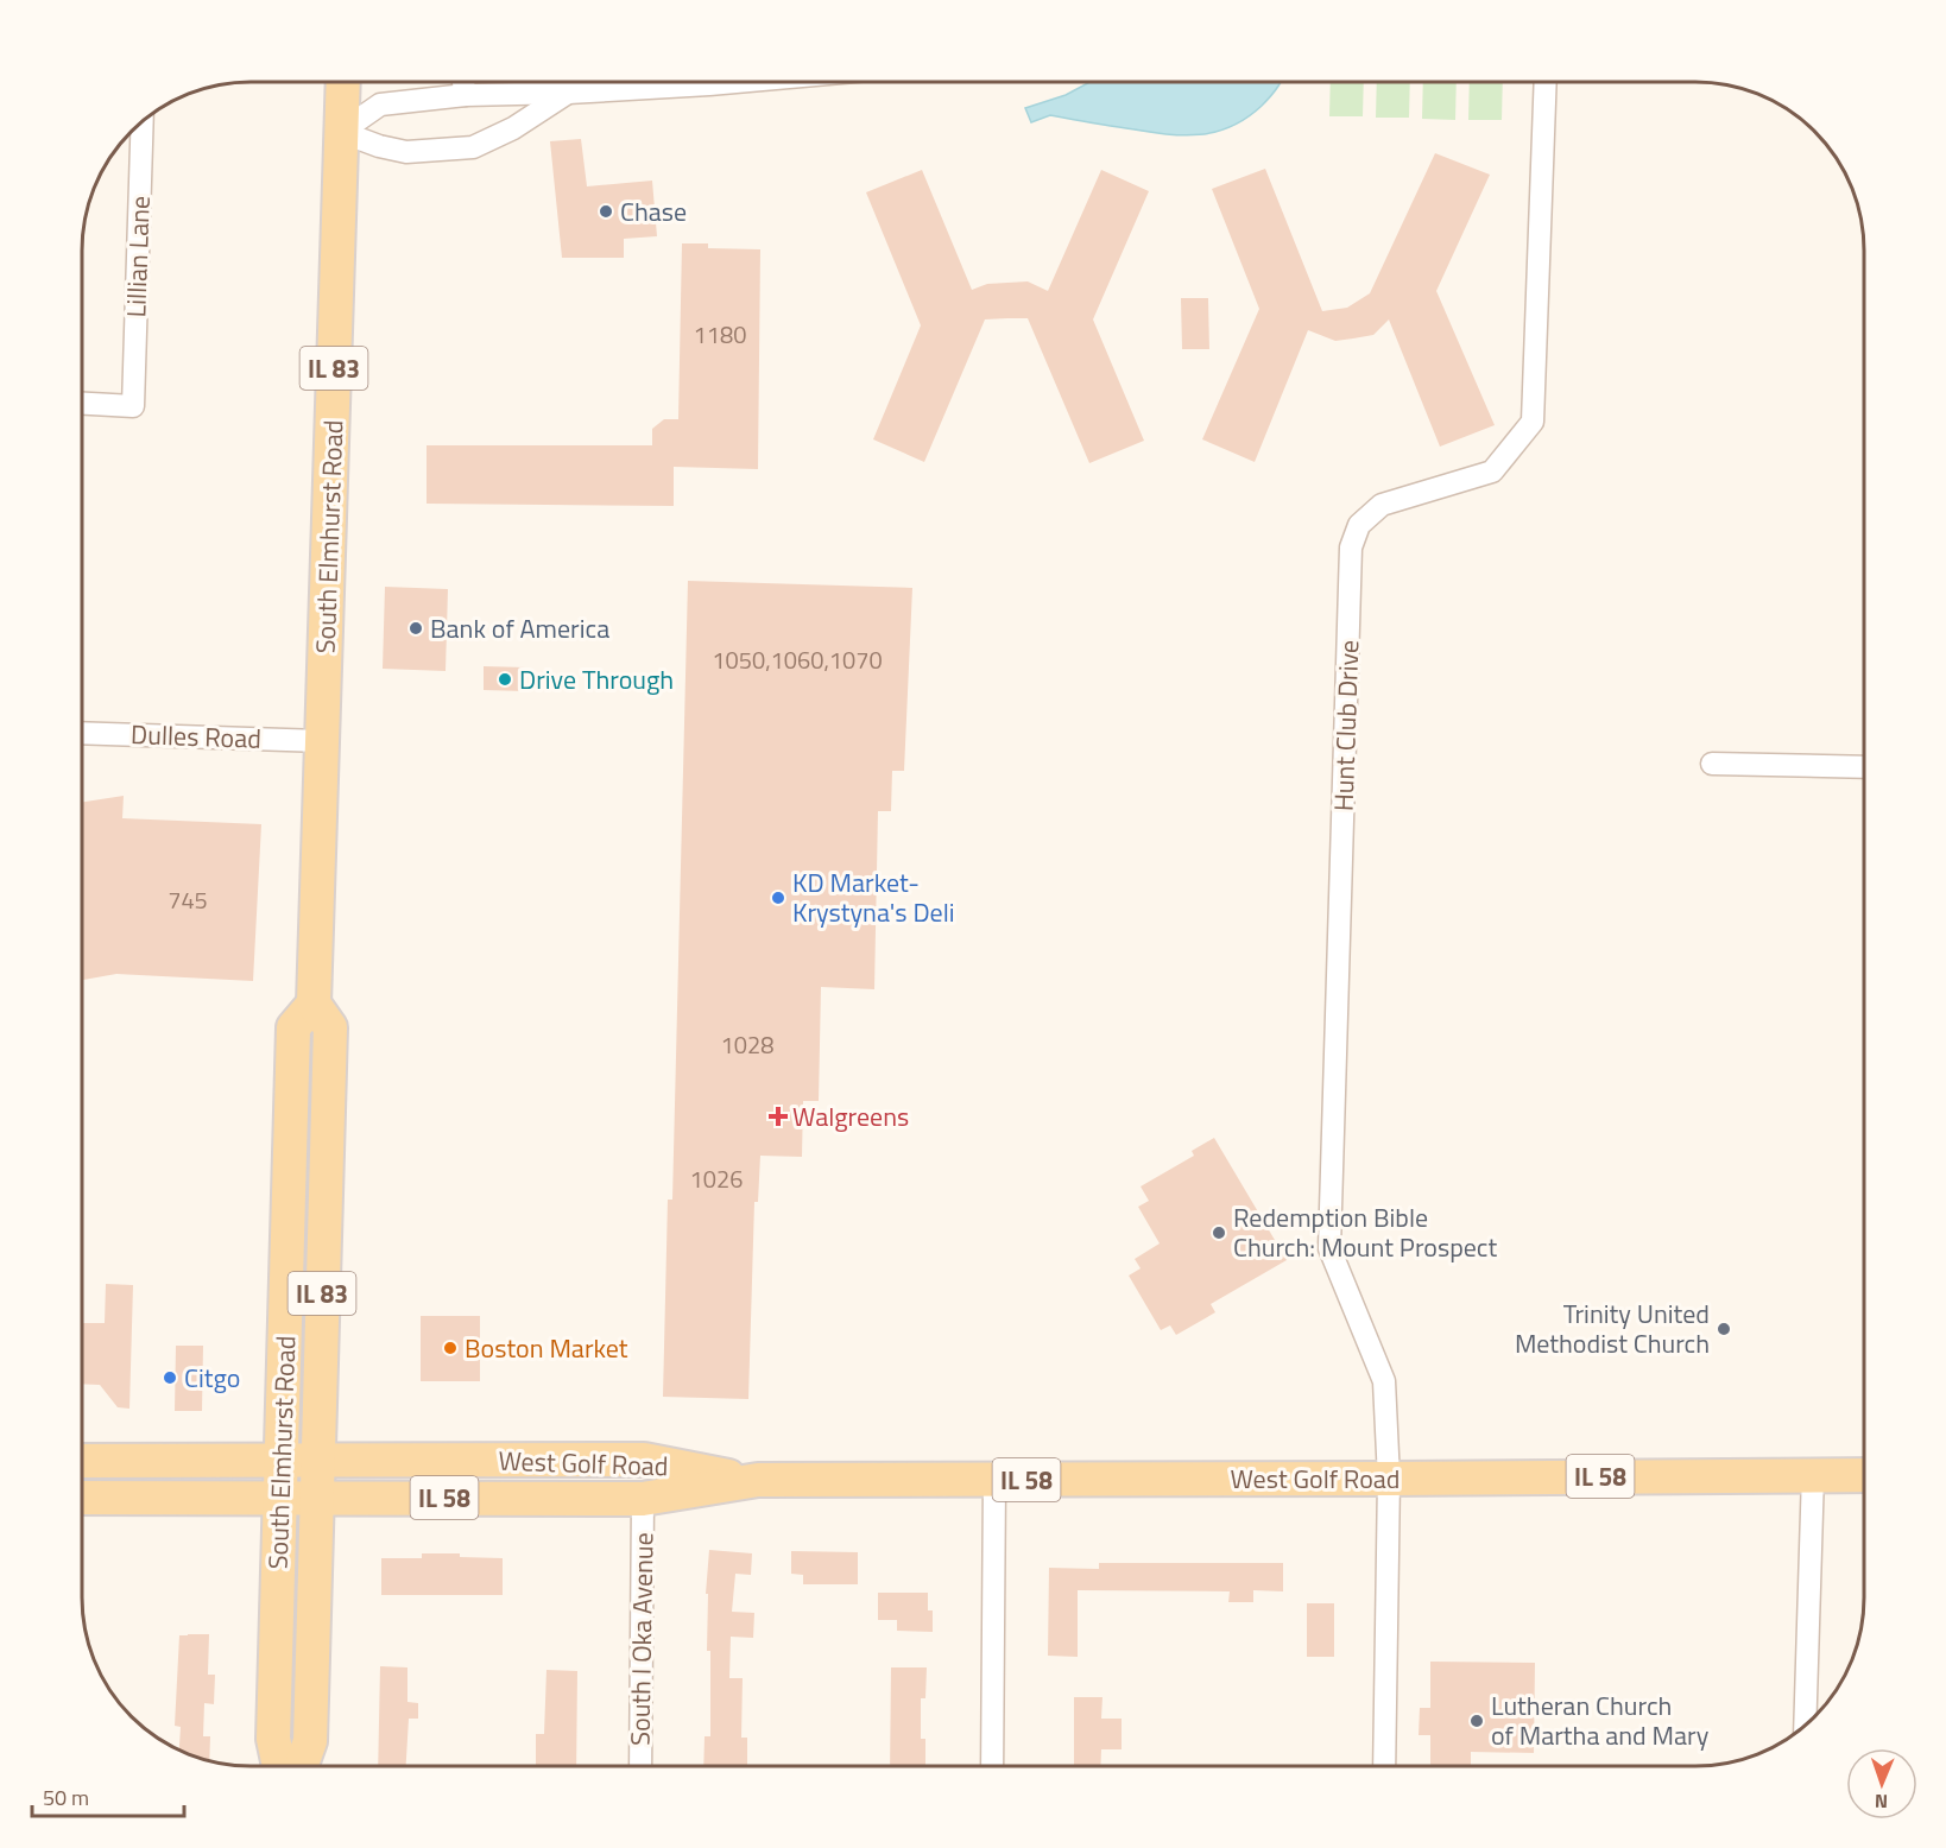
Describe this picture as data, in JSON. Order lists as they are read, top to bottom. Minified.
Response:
{"streets":{"main road":["IL 83","South Elmhurst Road","West Golf Road","IL 58"],"street":["Lillian Lane","Hunt Club Drive","Dulles Road","South I Oka Avenue"]},"crossings":[["South Elmhurst Road","Dulles Road"],["South Elmhurst Road","West Golf Road"],["Hunt Club Drive","West Golf Road"],["West Golf Road","South I Oka Avenue"]],"places":{"other":["Chase","Bank of America","Drive Through","KD Market- Krystyna's Deli","Redemption Bible Church: Mount Prospect","Trinity United Methodist Church","Boston Market","Citgo","Lutheran Church of Martha and Mary"],"health":["Walgreens"]},"house_numbers":["1180","1050,1060,1070","745","1028","1026"],"scale_bar":"50 m","north":"bottom"}
